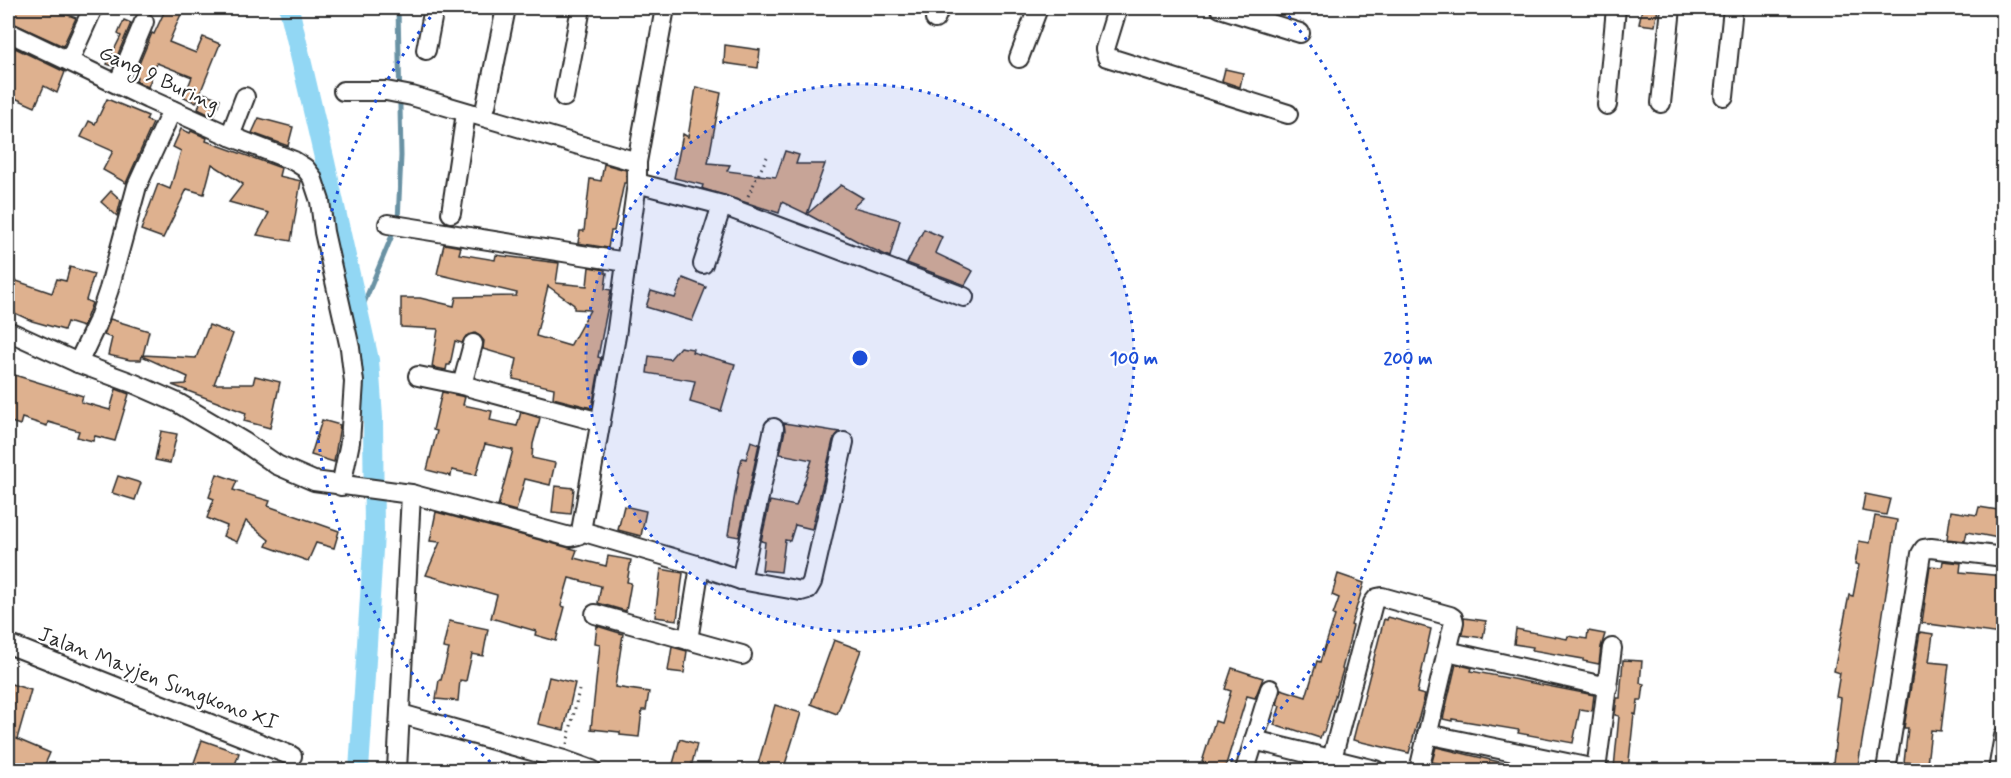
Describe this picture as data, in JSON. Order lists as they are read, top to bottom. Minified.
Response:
{"streets":{"street":["Gang 9 Buring","Jalan Mayjen Sungkono XI"]},"rings":["100 m","200 m"]}
